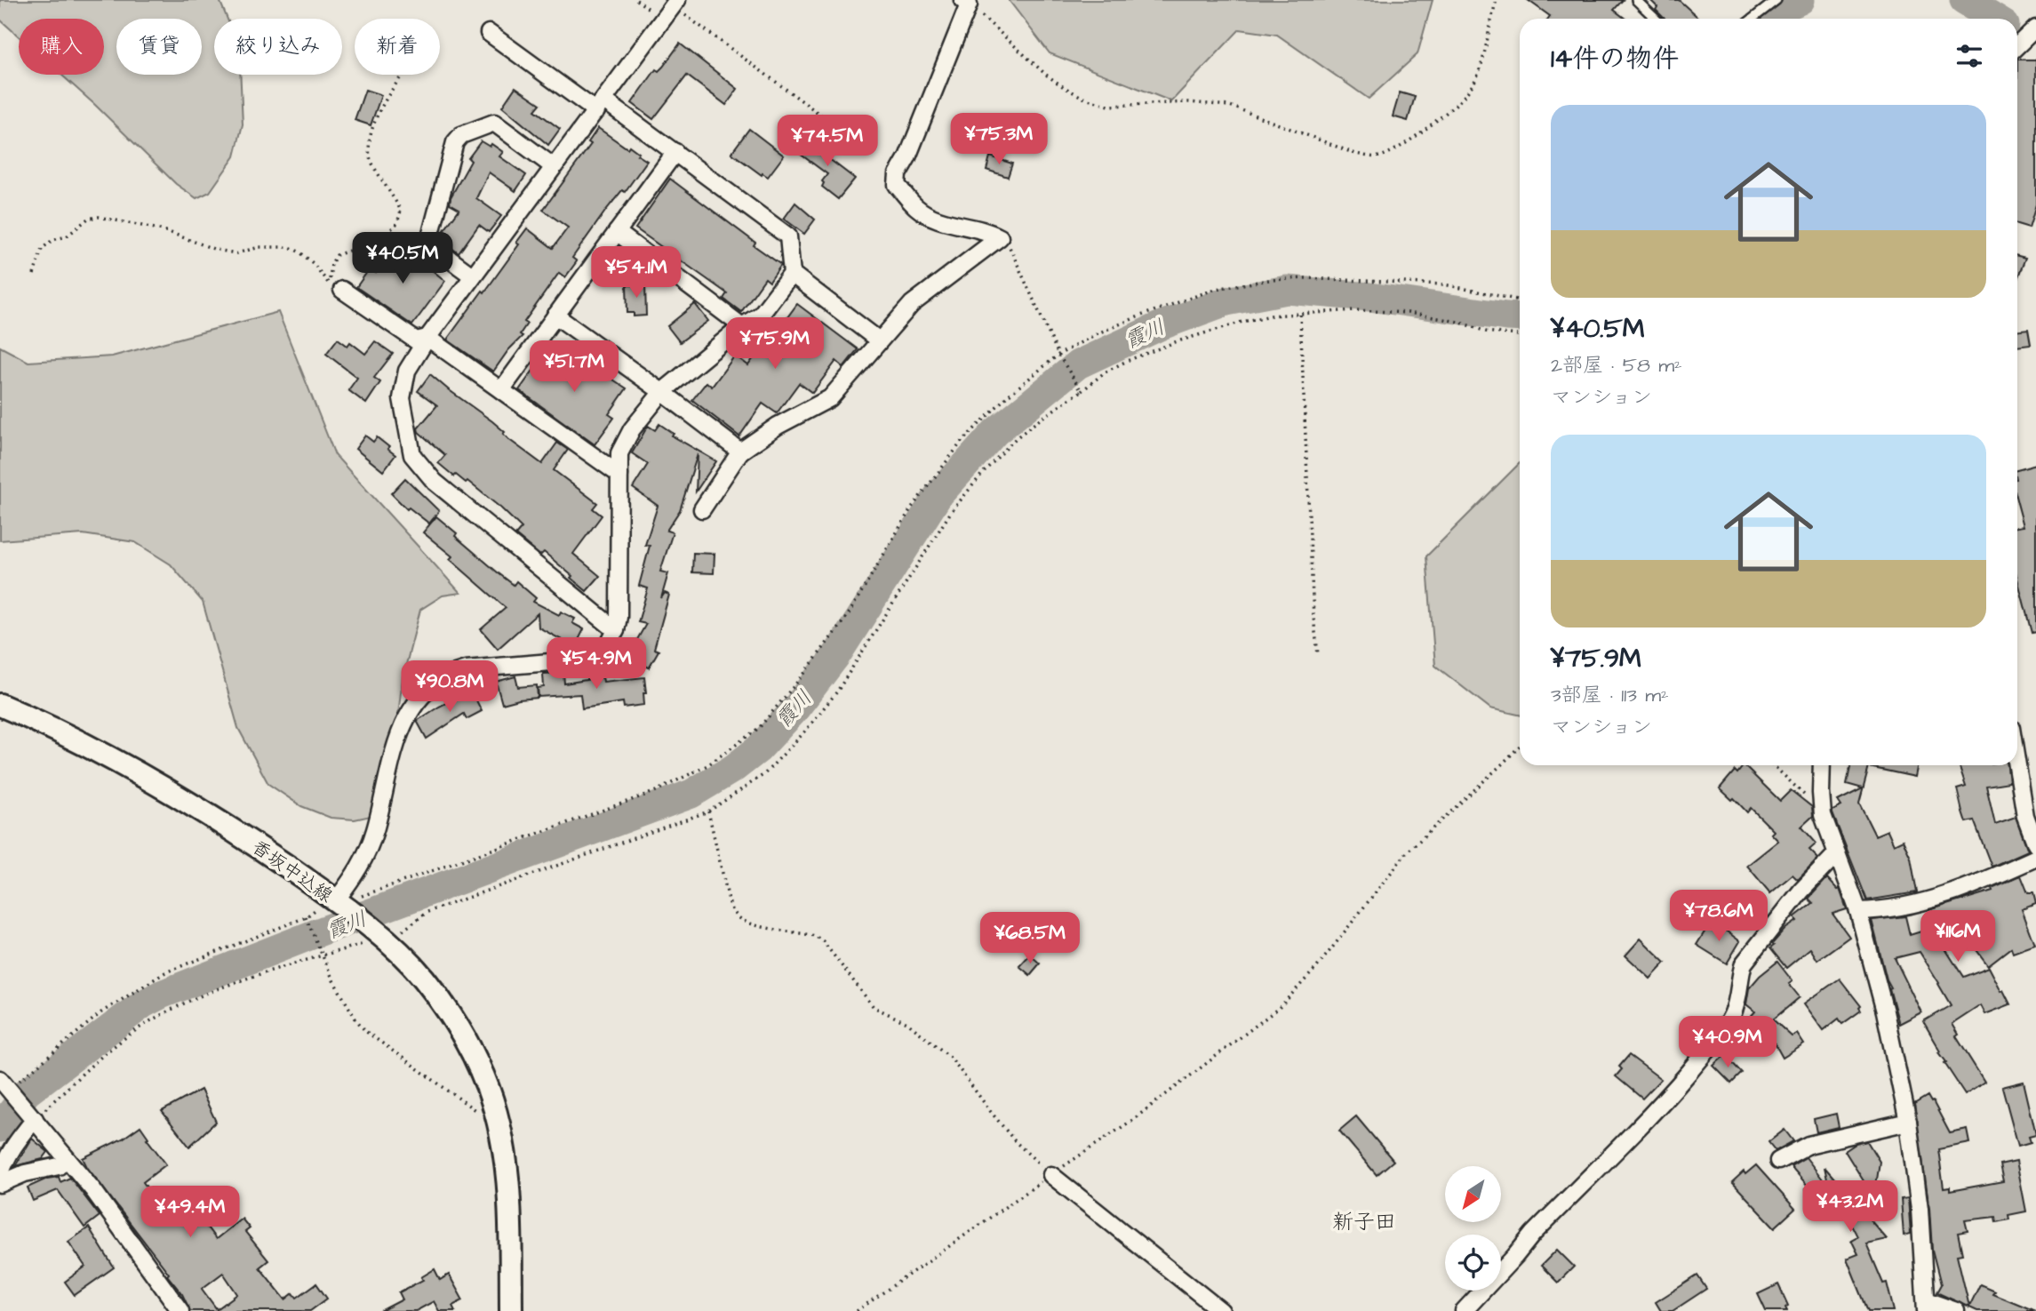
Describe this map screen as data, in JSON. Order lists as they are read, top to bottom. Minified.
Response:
{"streets":{"main road":["香坂中込線"]},"districts":["新子田"],"water":["霞川"],"north":"bottom left","page":{"chip":["購入","賃貸","絞り込み","新着"],"heading":"14件の物件","list":[{"name":"¥40.5M","note":"2部屋 · 58 m² · マンション"},{"name":"¥75.9M","note":"3部屋 · 113 m² · マンション"}],"price":["¥75.3M","¥74.5M","¥40.5M","¥54.1M","¥75.9M","¥51.7M","¥54.9M","¥90.8M","¥78.6M","¥116M","¥68.5M","¥40.9M","¥43.2M","¥49.4M"]}}
